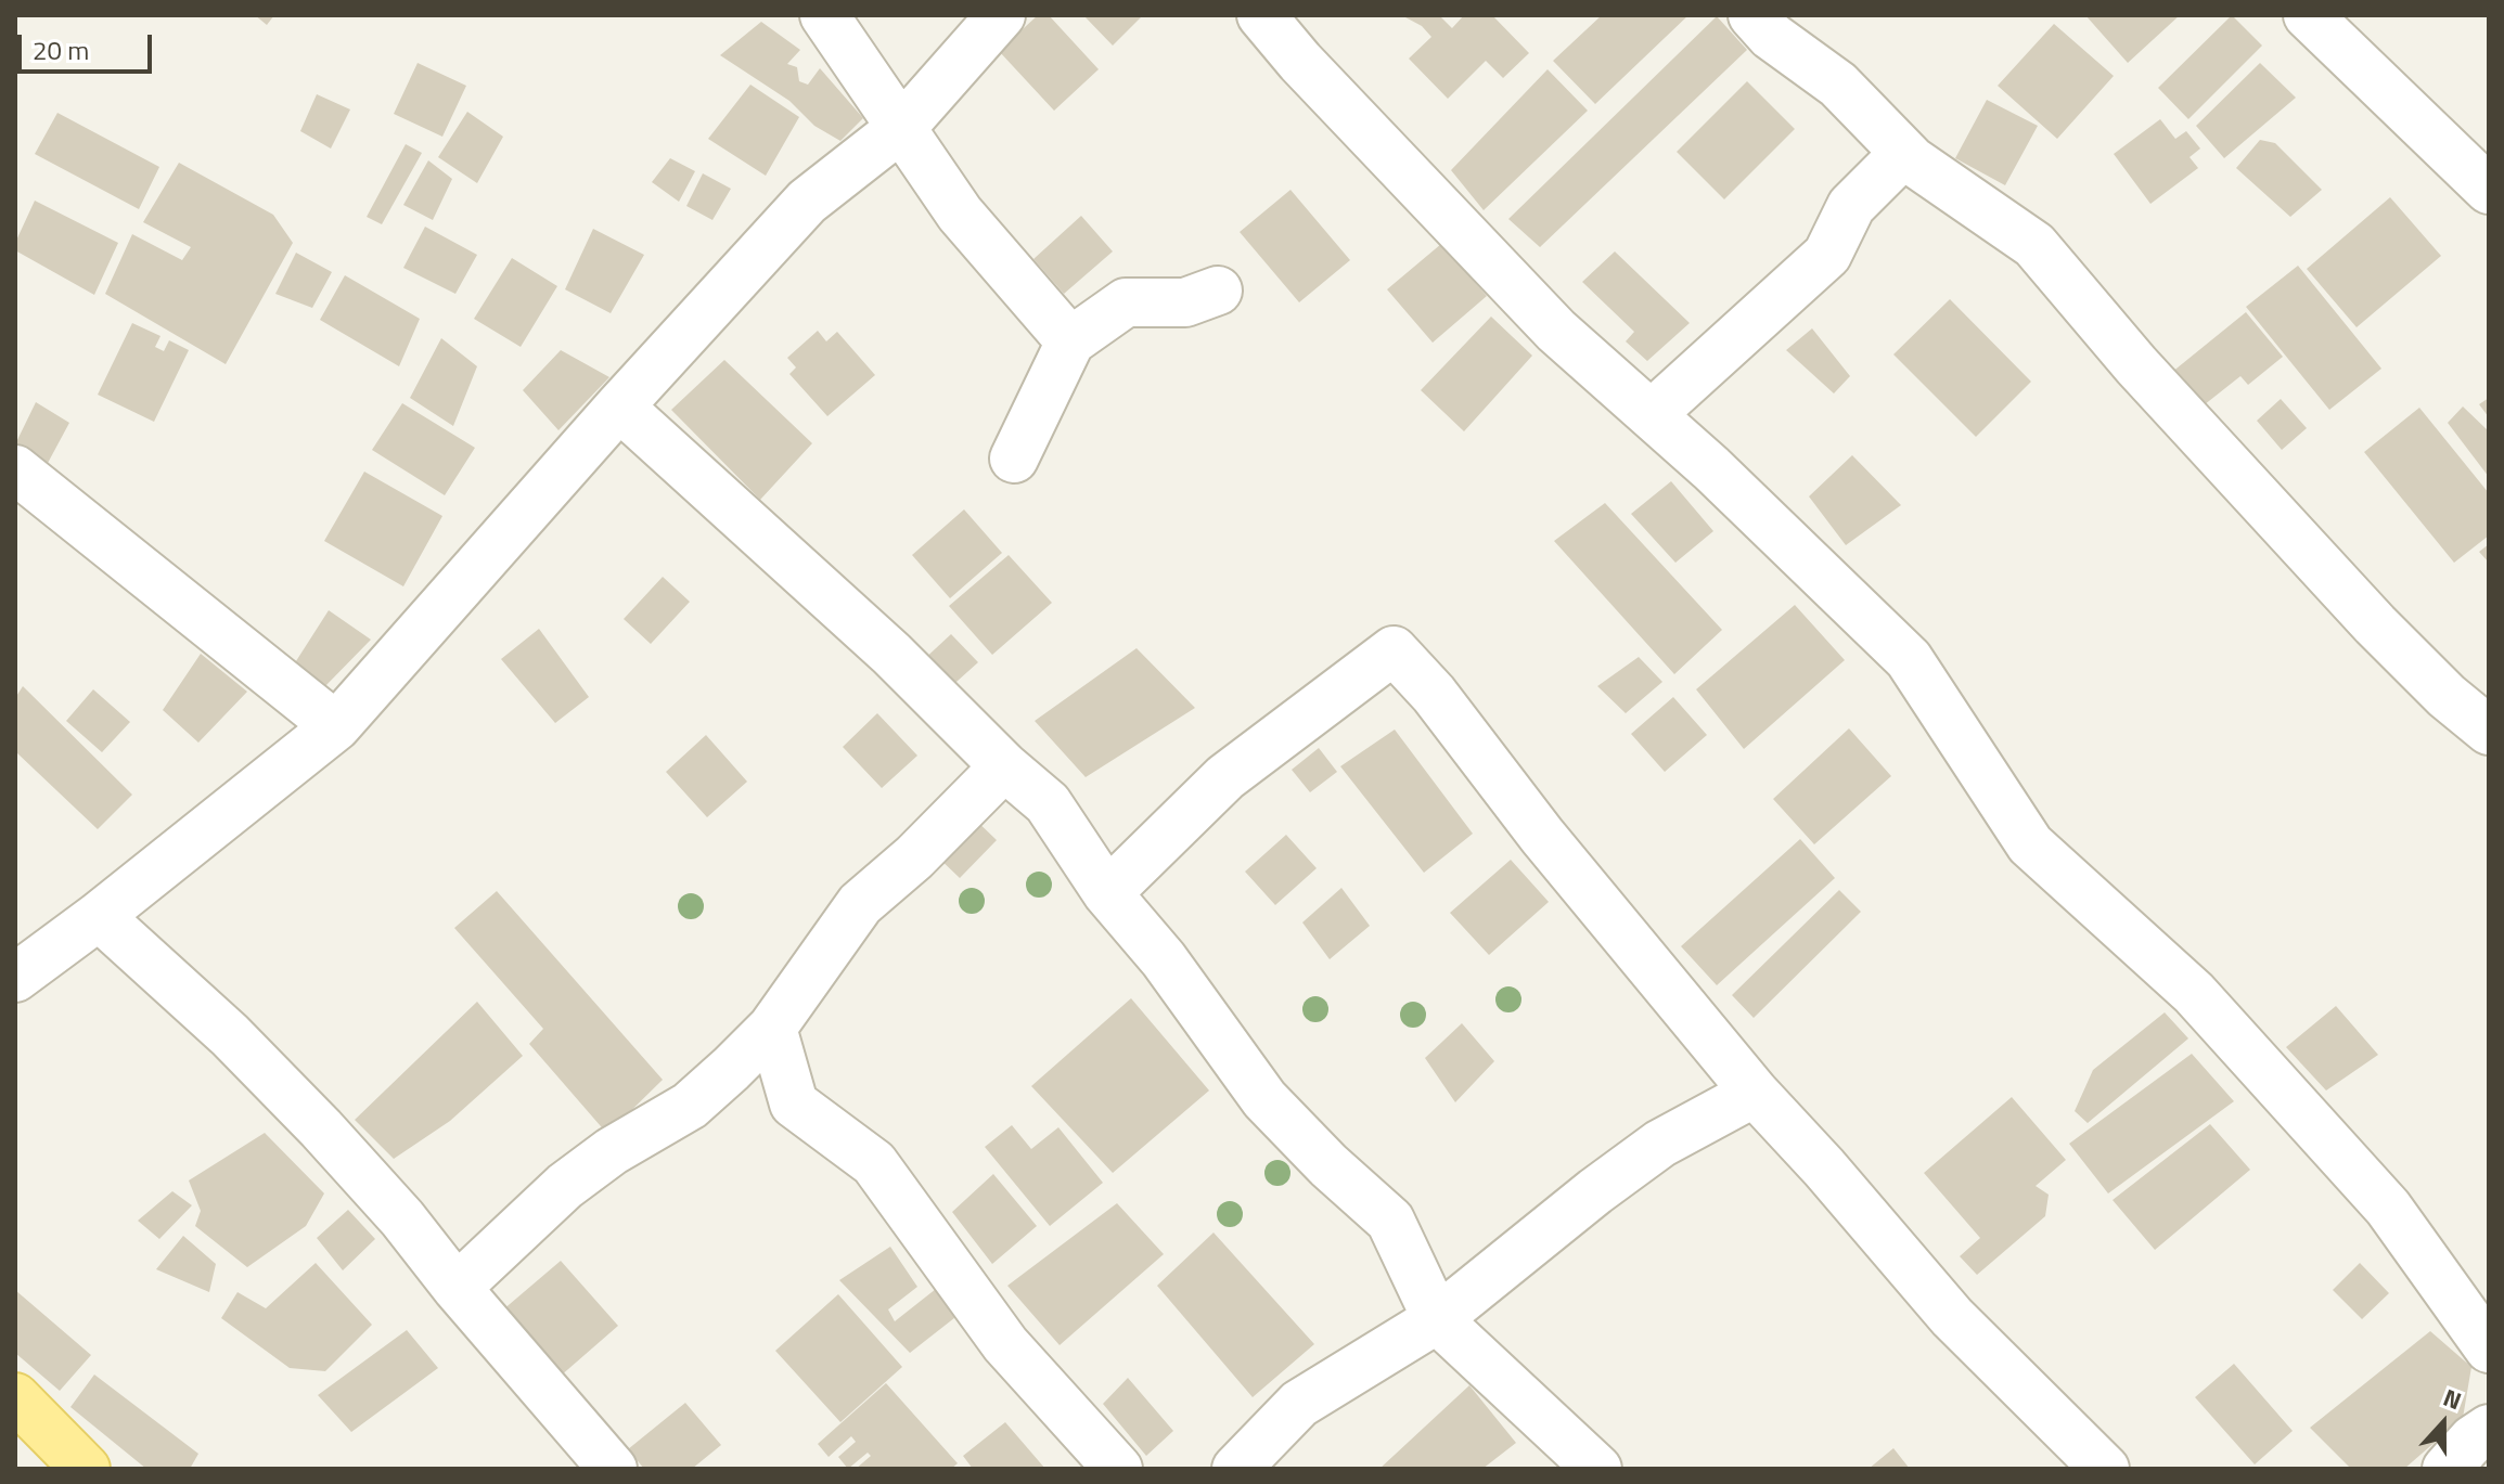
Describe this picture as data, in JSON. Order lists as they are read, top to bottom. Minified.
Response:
{"scale_bar":"20 m","north":"top"}
